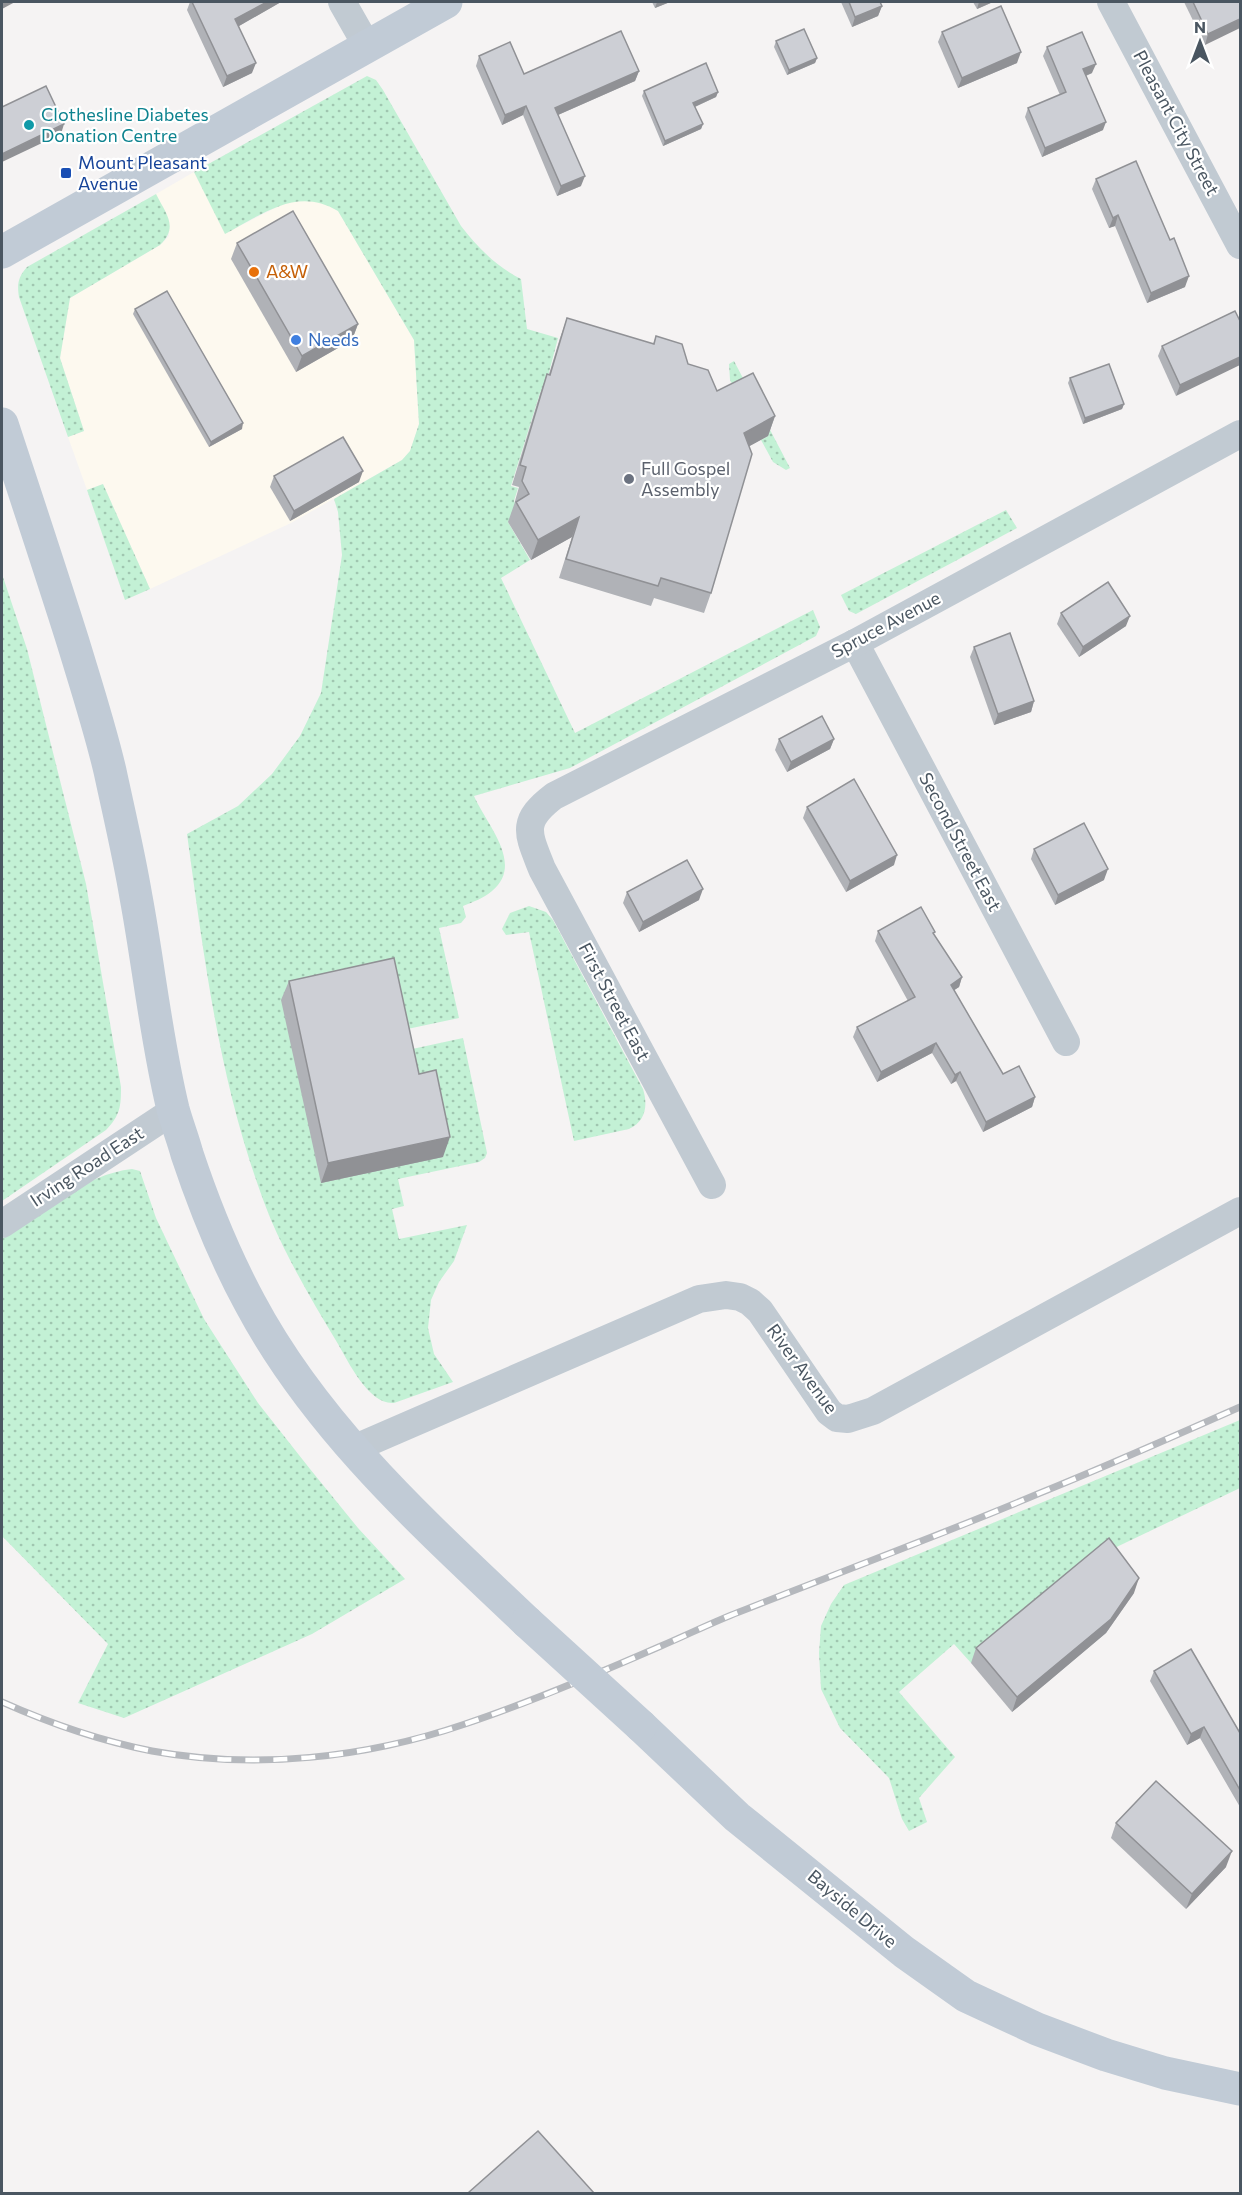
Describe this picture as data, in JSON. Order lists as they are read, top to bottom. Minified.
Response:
{"streets":{"main road":["Bayside Drive"],"street":["Pleasant City Street","Spruce Avenue","Second Street East","First Street East","Irving Road East","River Avenue"]},"crossings":[["Spruce Avenue","Second Street East"],["Spruce Avenue","First Street East"],["Irving Road East","Bayside Drive"],["River Avenue","Bayside Drive"]],"places":{"other":["Clothesline Diabetes Donation Centre","A&W","Needs","Full Gospel Assembly"],"transit":["Mount Pleasant Avenue"]},"north":"top"}
